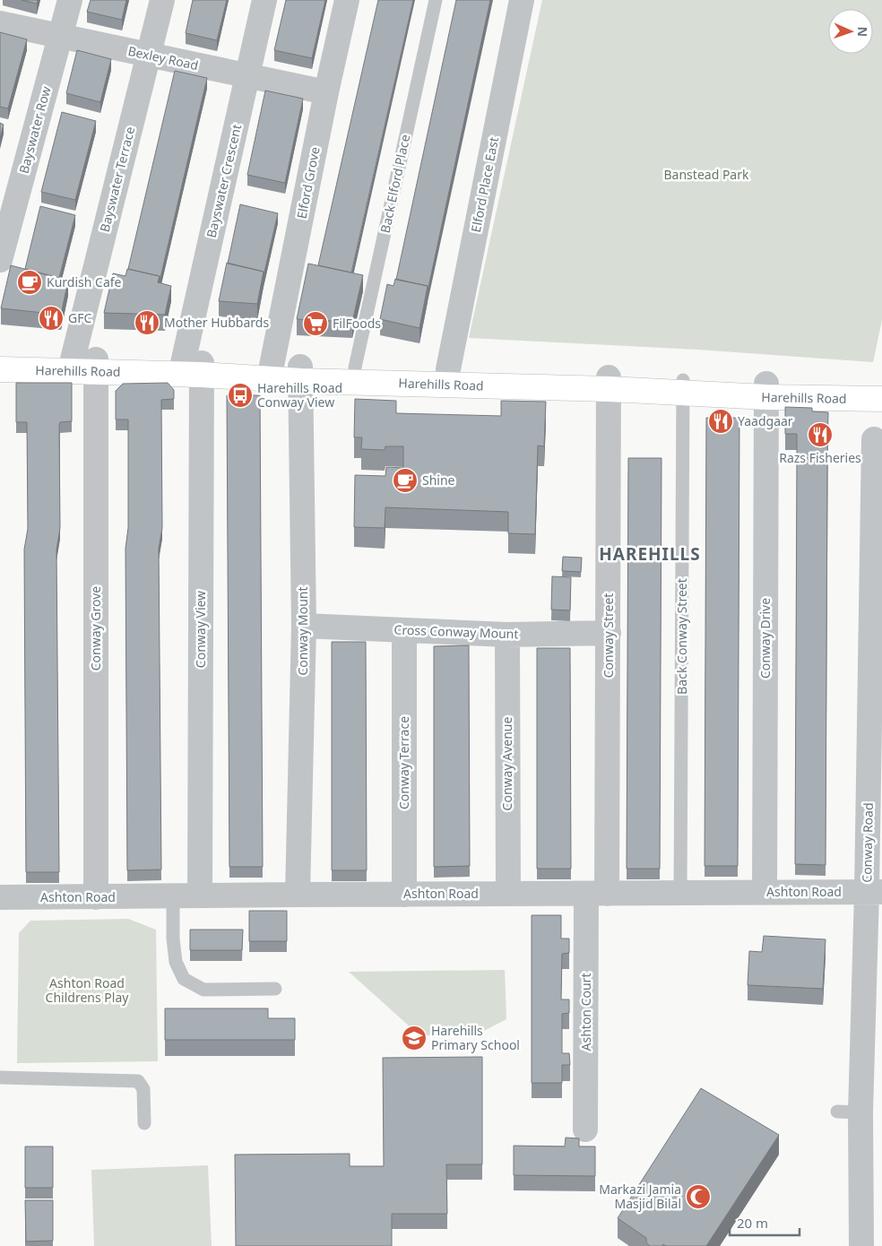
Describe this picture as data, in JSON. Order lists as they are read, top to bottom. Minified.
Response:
{"streets":{"street":["Bexley Road","Bayswater Row","Bayswater Terrace","Bayswater Crescent","Elford Grove","Elford Place East","Harehills Road","Conway Grove","Conway View","Conway Mount","Cross Conway Mount","Conway Street","Conway Drive","Conway Terrace","Conway Avenue","Conway Road","Ashton Road","Ashton Court"],"lane":["Back Elford Place","Back Conway Street"]},"crossings":[["Bexley Road","Bayswater Row"],["Bexley Road","Bayswater Terrace"],["Bexley Road","Bayswater Crescent"],["Bexley Road","Elford Grove"],["Bayswater Terrace","Harehills Road"],["Bayswater Terrace","Conway Grove"],["Bayswater Crescent","Harehills Road"],["Bayswater Crescent","Conway View"],["Elford Grove","Harehills Road"],["Back Elford Place","Harehills Road"],["Elford Place East","Harehills Road"],["Harehills Road","Conway Grove"],["Harehills Road","Conway View"],["Harehills Road","Conway Mount"],["Harehills Road","Conway Street"],["Harehills Road","Back Conway Street"],["Harehills Road","Conway Drive"],["Conway Grove","Ashton Road"],["Conway View","Ashton Road"],["Conway Mount","Cross Conway Mount"],["Conway Mount","Ashton Road"],["Cross Conway Mount","Conway Street"],["Cross Conway Mount","Conway Terrace"],["Cross Conway Mount","Conway Avenue"],["Conway Street","Ashton Road"],["Conway Street","Ashton Court"],["Back Conway Street","Ashton Road"],["Conway Drive","Ashton Road"],["Conway Terrace","Ashton Road"],["Conway Avenue","Ashton Road"],["Conway Road","Ashton Road"],["Ashton Road","Ashton Court"]],"districts":["HAREHILLS"],"parks":["Banstead Park","Ashton Road Childrens Play"],"places":{"cafe":["Kurdish Cafe","Shine"],"restaurant":["GFC","Mother Hubbards","Yaadgaar","Razs Fisheries"],"supermarket":["FilFoods"],"bus stop":["Harehills Road Conway View"],"school or university":["Harehills Primary School"],"mosque":["Markazi Jamia Masjid Bilal"]},"scale_bar":"20 m","north":"right"}
